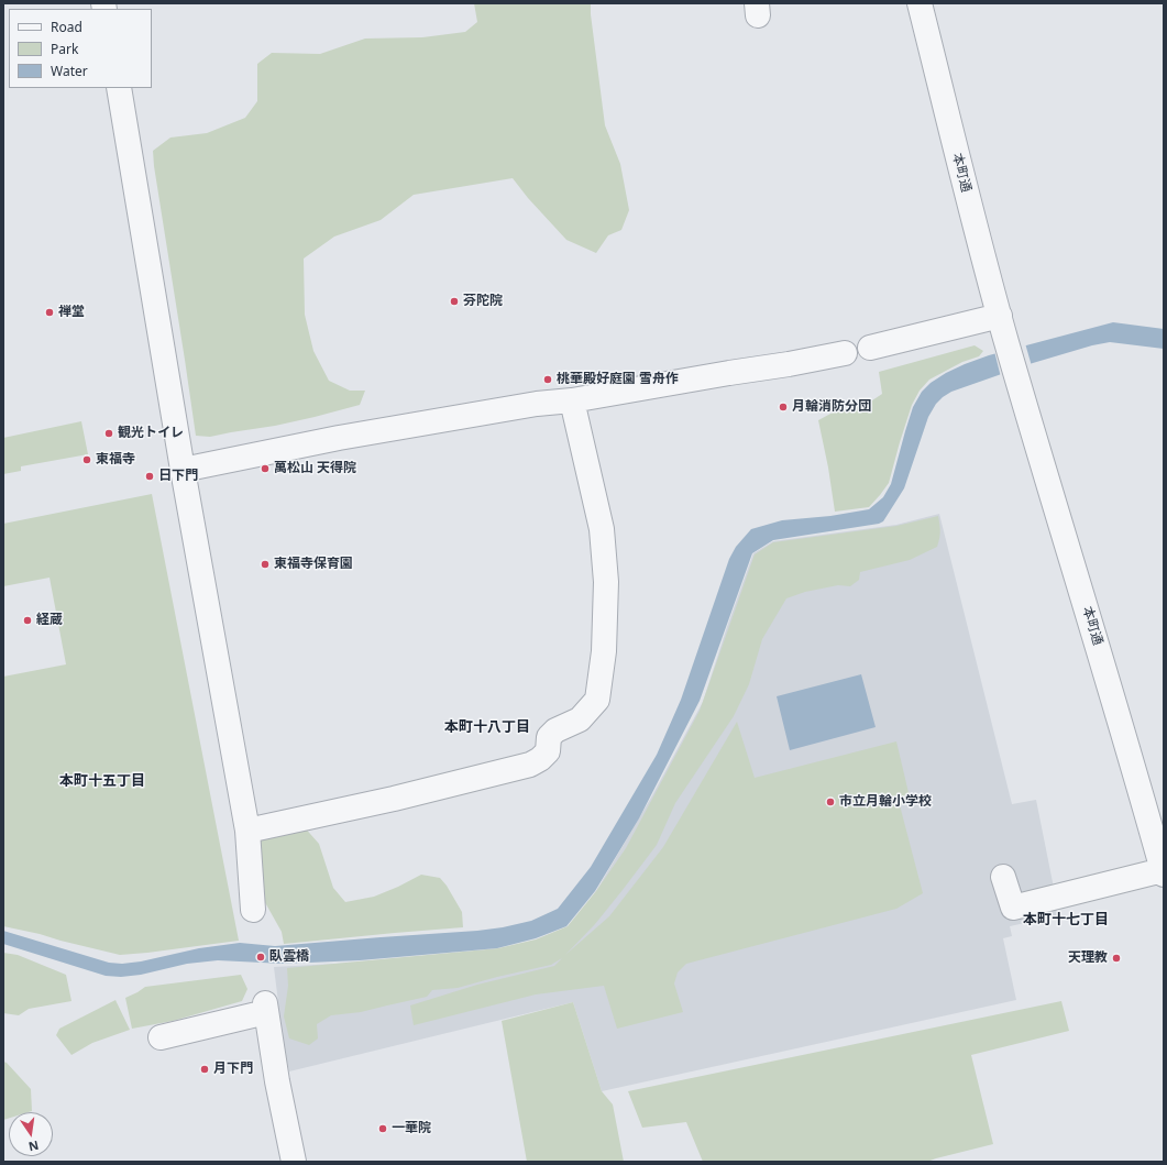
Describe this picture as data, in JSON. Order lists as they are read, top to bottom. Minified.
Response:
{"streets":{"street":["本町通"]},"districts":["本町十八丁目","本町十五丁目","本町十七丁目"],"places":["芬陀院","禅堂","桃華殿好庭園 雪舟作","月輪消防分団","観光トイレ","東福寺","萬松山 天得院","日下門","東福寺保育園","経蔵","市立月輪小学校","臥雲橋","天理教","月下門","一華院"],"legend":["Road","Park","Water"],"north":"bottom"}
